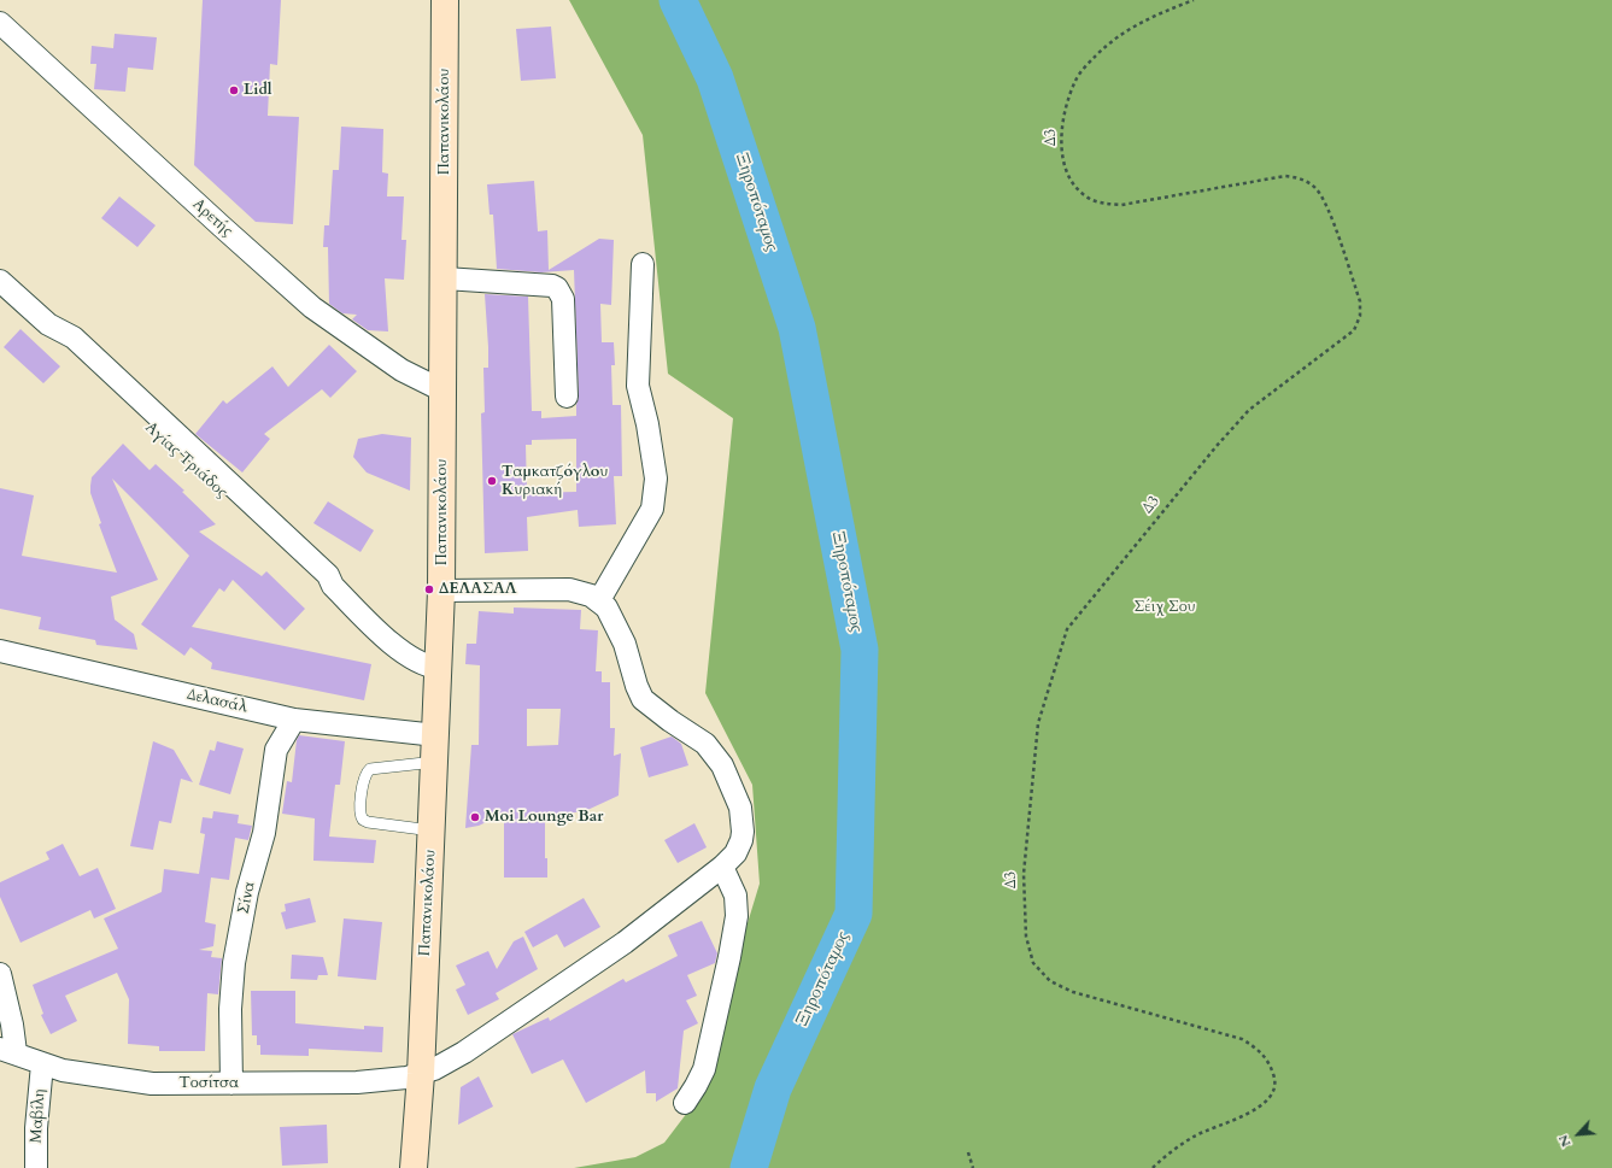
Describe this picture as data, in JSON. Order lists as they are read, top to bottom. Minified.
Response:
{"streets":{"main road":["Παπανικολάου"],"street":["Αρετής","Αγίας Τριάδος","Δελασάλ","Σίνα","Τοσίτσα","Μαβίλη"],"path":["Δ3"]},"crossings":[["Παπανικολάου","Αρετής"],["Παπανικολάου","Αγίας Τριάδος"],["Παπανικολάου","Δελασάλ"],["Παπανικολάου","Τοσίτσα"],["Δελασάλ","Σίνα"],["Σίνα","Τοσίτσα"],["Τοσίτσα","Μαβίλη"]],"water":["Ξηροπόταμος"],"parks":["Σέιχ Σου"],"places":["Lidl","Ταμκατζόγλου Κυριακή","ΔΕΛΑΣΑΛ","Moi Lounge Bar"],"north":"bottom left"}
